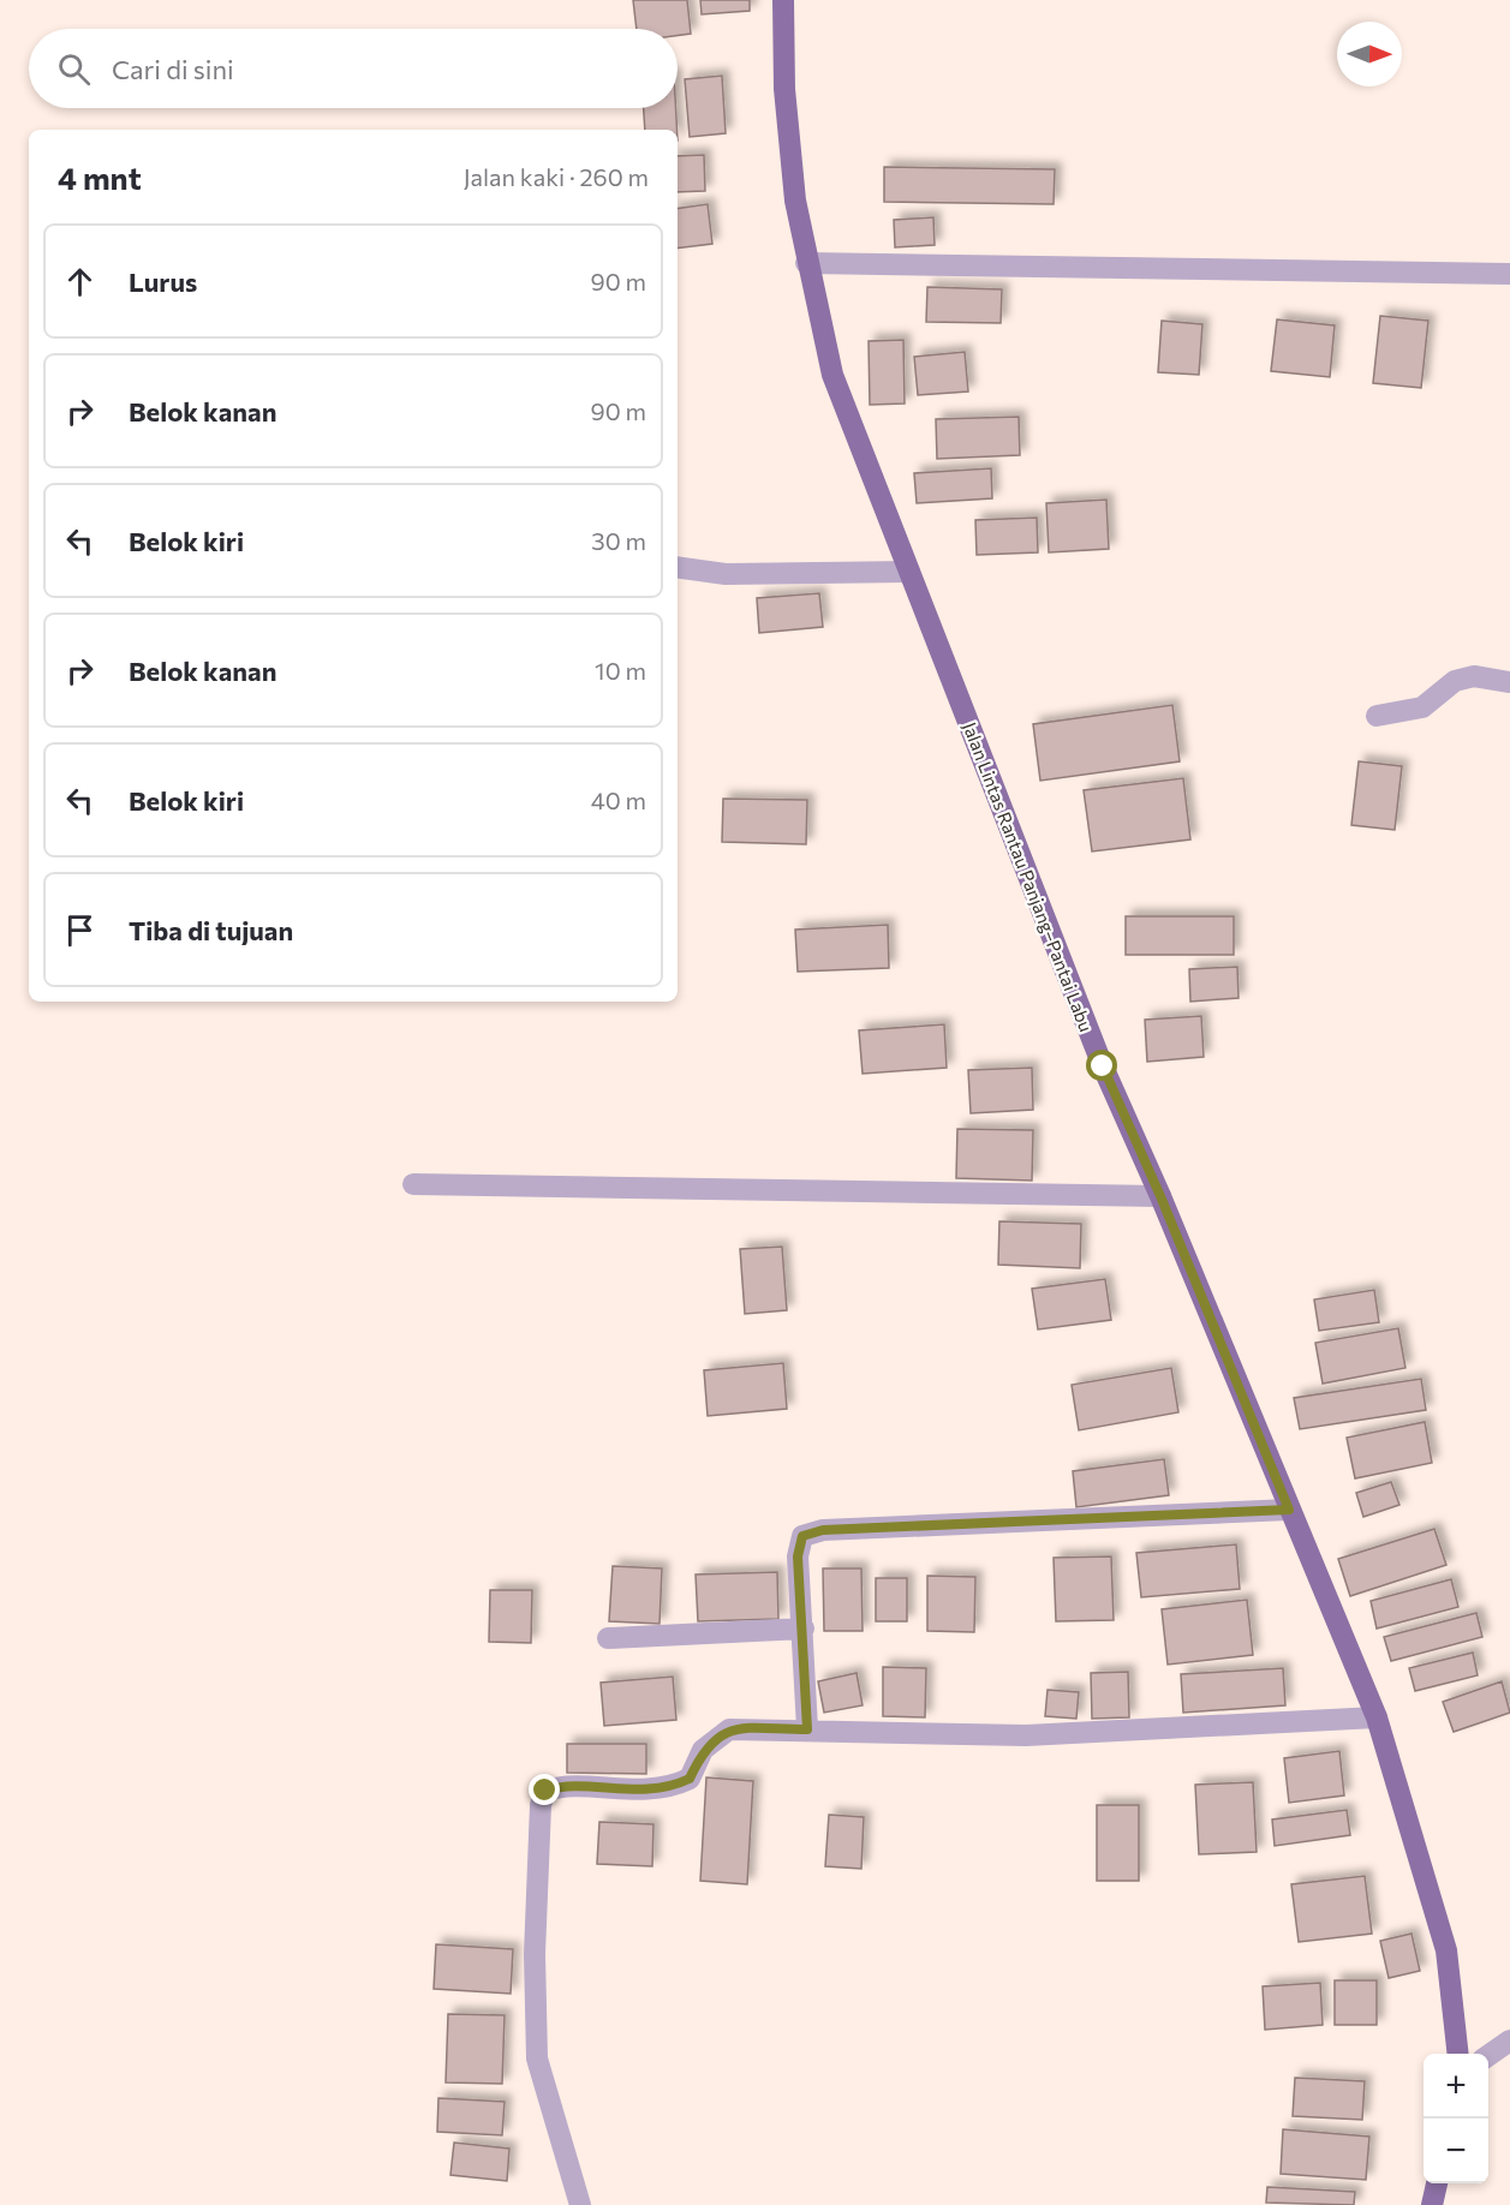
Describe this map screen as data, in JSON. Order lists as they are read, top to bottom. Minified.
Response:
{"streets":{"main road":["Jalan Lintas Rantau Panjang–Pantai Labu"]},"north":"right","page":{"search":"Cari di sini","heading":["4 mnt","Jalan kaki · 260 m"],"list":[["Lurus","90 m"],["Belok kanan","90 m"],["Belok kiri","30 m"],["Belok kanan","10 m"],["Belok kiri","40 m"],"Tiba di tujuan"],"map_buttons":["+","−"]}}
